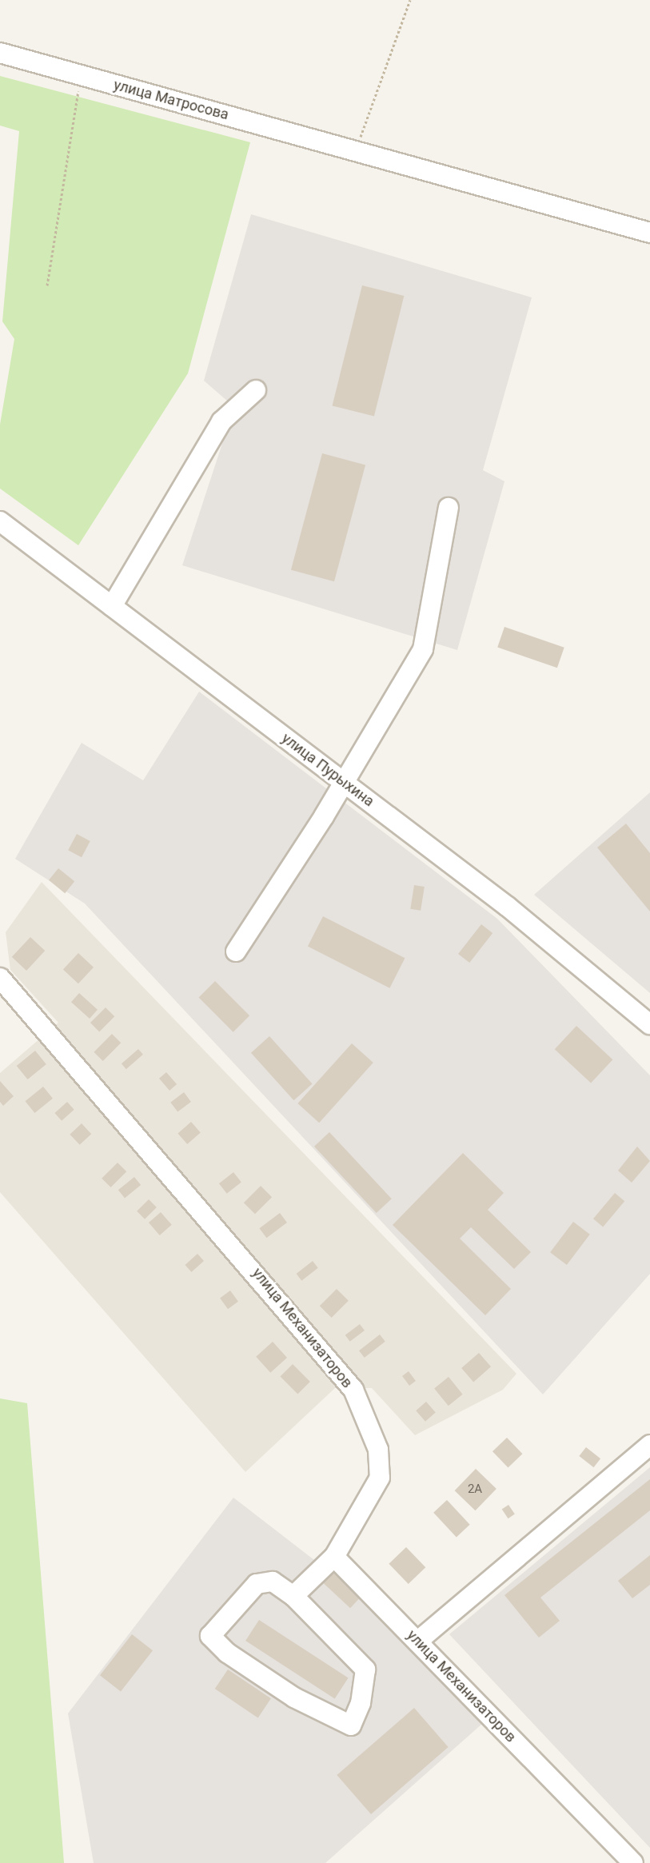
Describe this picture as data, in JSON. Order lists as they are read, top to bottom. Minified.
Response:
{"streets":{"street":["улица Матросова","улица Пурыхина","улица Механизаторов"]},"house_numbers":["2А"]}
